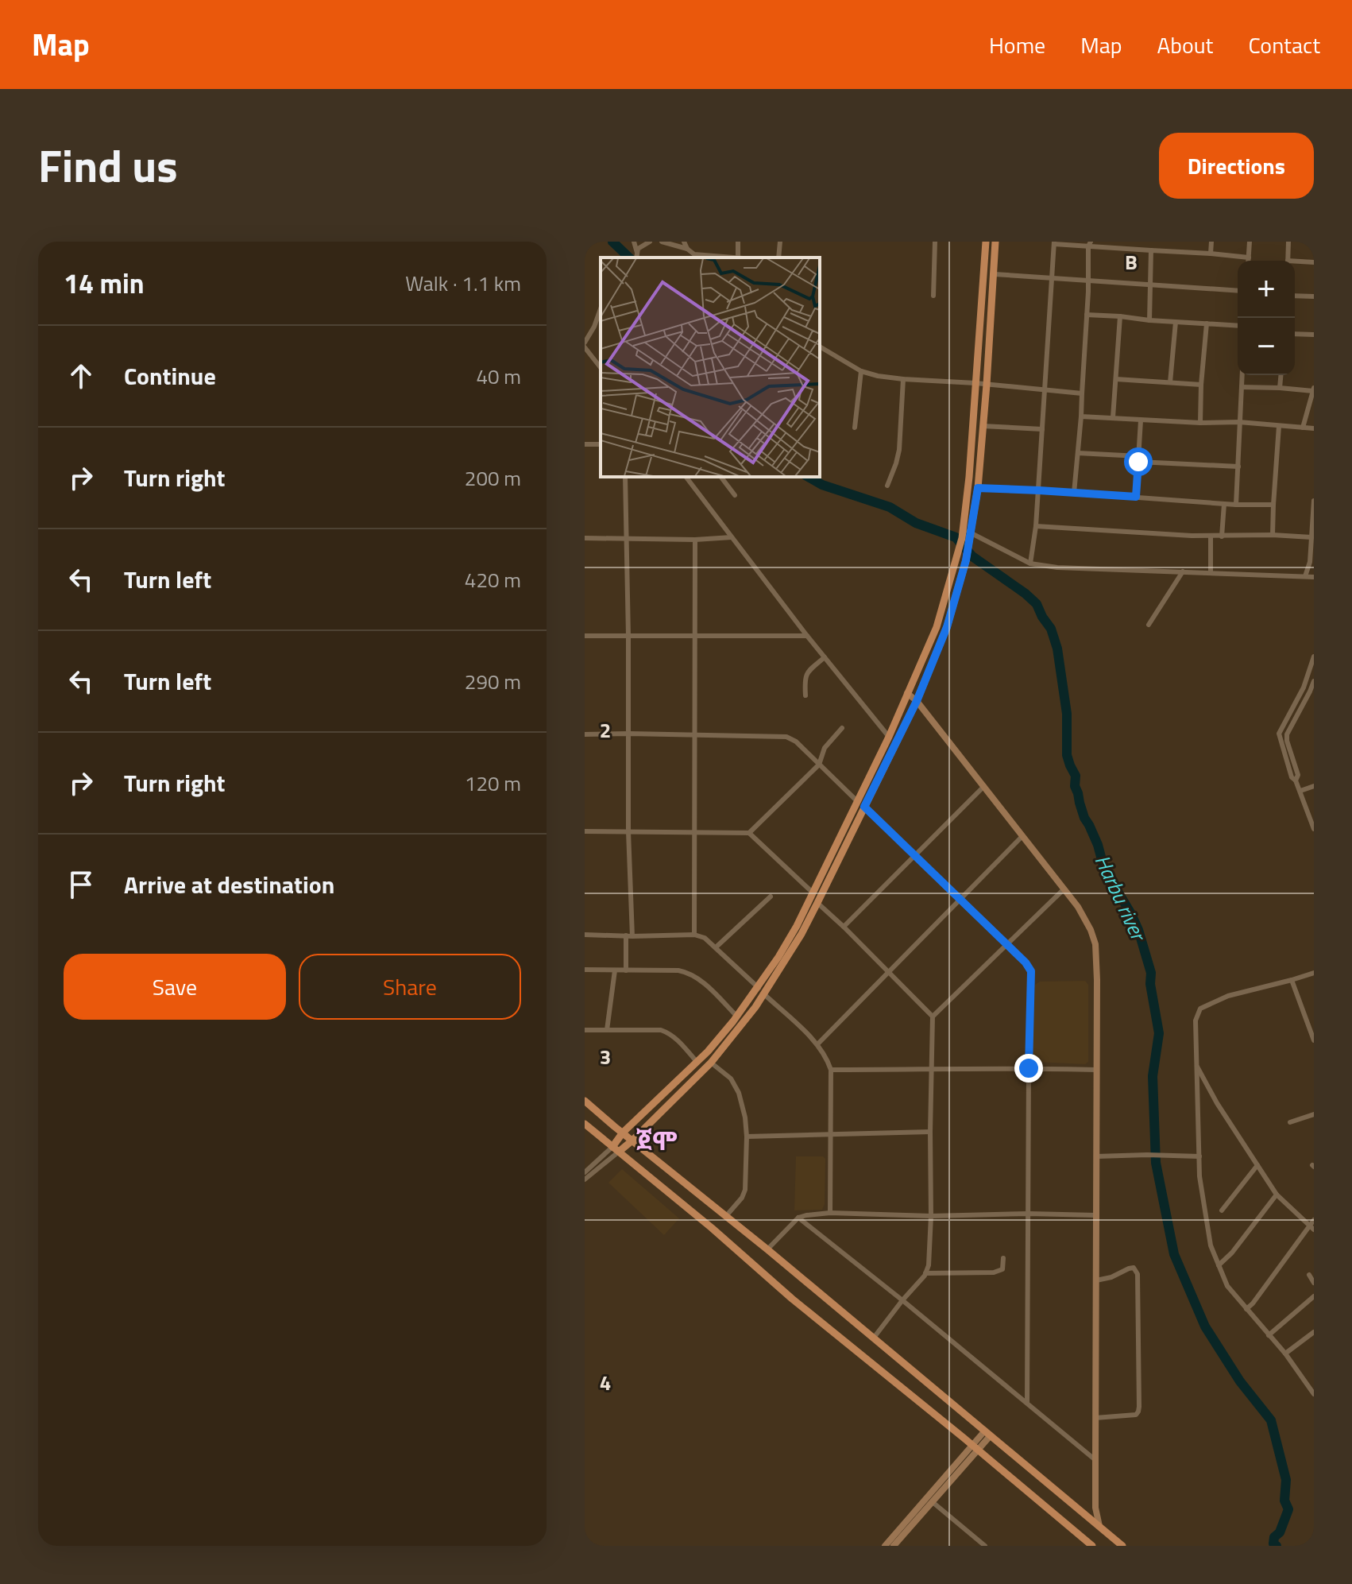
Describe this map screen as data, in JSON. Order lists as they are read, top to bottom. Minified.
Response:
{"districts":["ጀሞ"],"water":["Harbu river"],"page":{"header":"Map","nav":["Home","Map","About","Contact"],"title":"Find us","buttons":["Directions",["Save","Share"]],"heading":["14 min","Walk · 1.1 km"],"map_buttons":["+","−"],"list":[["Continue","40 m"],["Turn right","200 m"],["Turn left","420 m"],["Turn left","290 m"],["Turn right","120 m"],"Arrive at destination"]},"grid":{"columns":["B"],"rows":["2","3","4"]}}
